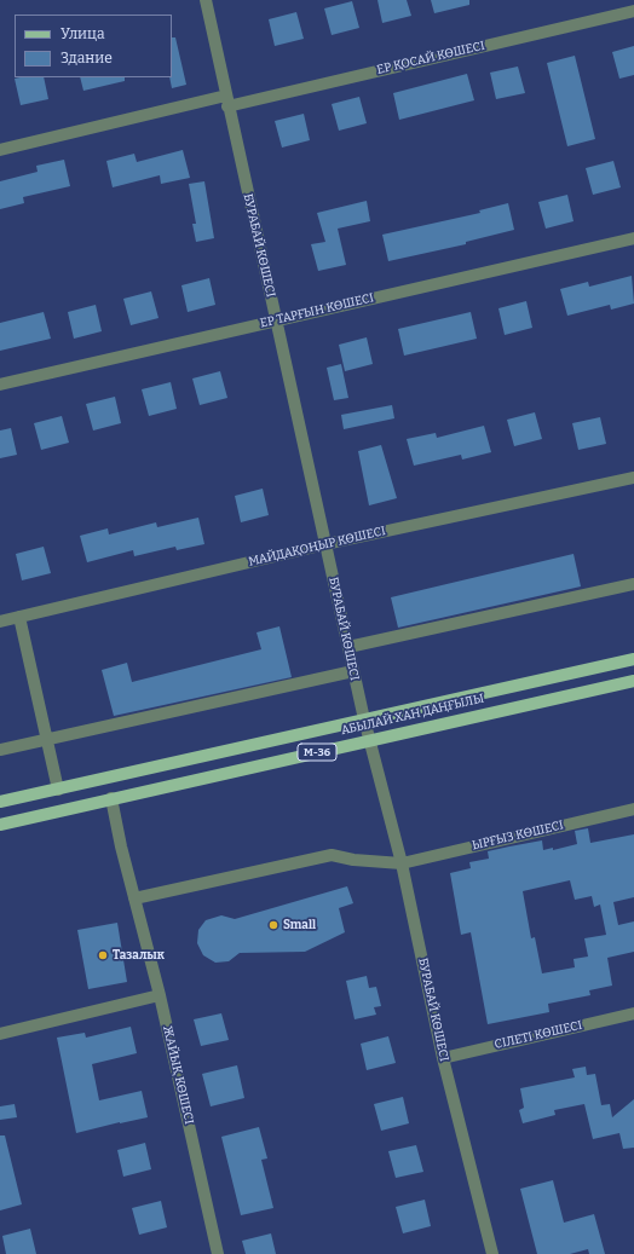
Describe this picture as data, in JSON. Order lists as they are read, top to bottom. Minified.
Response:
{"streets":{"main road":["АБЫЛАЙ ХАН ДАҢҒЫЛЫ","M-36"],"street":["ЕР ҚОСАЙ КӨШЕСІ","БУРАБАЙ КӨШЕСІ","ЕР ТАРҒЫН КӨШЕСІ","МАЙДАҚОҢЫР КӨШЕСІ","ЫРҒЫЗ КӨШЕСІ","СІЛЕТІ КӨШЕСІ","ЖАЙЫҚ КӨШЕСІ"]},"crossings":[["ЕР ҚОСАЙ КӨШЕСІ","БУРАБАЙ КӨШЕСІ"],["БУРАБАЙ КӨШЕСІ","ЕР ТАРҒЫН КӨШЕСІ"],["БУРАБАЙ КӨШЕСІ","МАЙДАҚОҢЫР КӨШЕСІ"],["БУРАБАЙ КӨШЕСІ","АБЫЛАЙ ХАН ДАҢҒЫЛЫ"],["БУРАБАЙ КӨШЕСІ","ЫРҒЫЗ КӨШЕСІ"],["БУРАБАЙ КӨШЕСІ","СІЛЕТІ КӨШЕСІ"],["АБЫЛАЙ ХАН ДАҢҒЫЛЫ","ЖАЙЫҚ КӨШЕСІ"],["ЫРҒЫЗ КӨШЕСІ","ЖАЙЫҚ КӨШЕСІ"]],"places":["Small","Тазалык"],"legend":["Улица","Здание"]}
